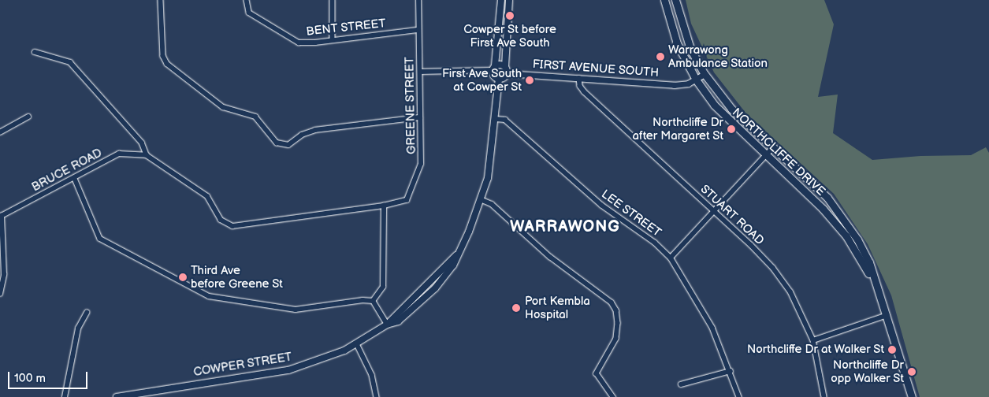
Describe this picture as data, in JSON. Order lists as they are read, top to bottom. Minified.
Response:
{"streets":{"main road":["NORTHCLIFFE DRIVE","COWPER STREET"],"street":["BENT STREET","FIRST AVENUE SOUTH","GREENE STREET","BRUCE ROAD","LEE STREET","STUART ROAD"]},"crossings":[["BENT STREET","GREENE STREET"],["FIRST AVENUE SOUTH","NORTHCLIFFE DRIVE"],["FIRST AVENUE SOUTH","STUART ROAD"],["LEE STREET","COWPER STREET"]],"districts":["WARRAWONG"],"places":["Cowper St before First Ave South","Warrawong Ambulance Station","First Ave South at Cowper St","Northcliffe Dr after Margaret St","Third Ave before Greene St","Port Kembla Hospital","Northcliffe Dr at Walker St","Northcliffe Dr opp Walker St"],"scale_bar":"100 m"}
